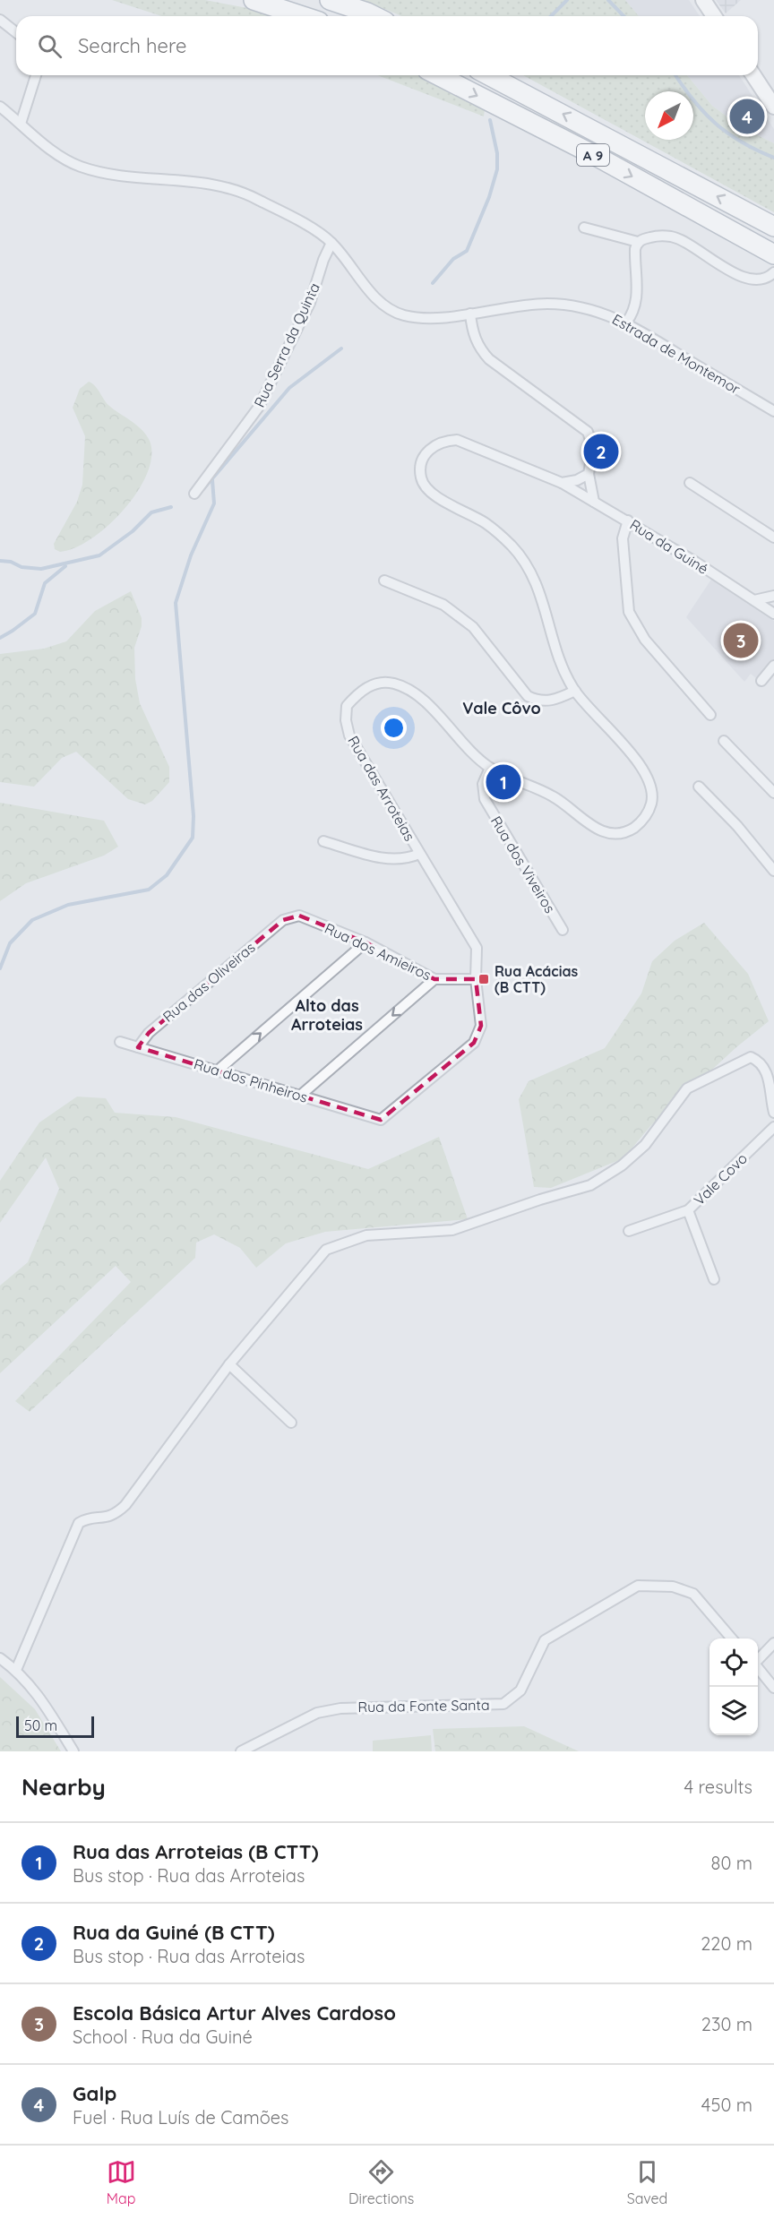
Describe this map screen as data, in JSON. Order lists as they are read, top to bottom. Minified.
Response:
{"streets":{"highway":["A 9"],"street":["Rua Serra da Quinta","Estrada de Montemor","Rua da Guiné","Rua das Arroteias","Rua dos Viveiros","Rua dos Amieiros","Rua das Oliveiras","Rua dos Pinheiros","Vale Covo","Rua da Fonte Santa"]},"crossings":[["Rua Serra da Quinta","Estrada de Montemor"],["Rua da Guiné","Rua das Arroteias"],["Rua das Arroteias","Rua dos Viveiros"],["Rua das Arroteias","Rua dos Amieiros"],["Rua das Arroteias","Rua dos Pinheiros"],["Rua dos Amieiros","Rua das Oliveiras"],["Rua das Oliveiras","Rua dos Pinheiros"]],"districts":["Vale Côvo","Alto das Arroteias"],"places":{"transit":["Rua Acácias (B CTT)"]},"scale_bar":"50 m","north":"bottom left","page":{"search":"Search here","pins":["4","2","3","1"],"scale":"50 m","heading":["Nearby","4 results"],"list":[{"mark":"1","name":"Rua das Arroteias (B CTT)","note":"Bus stop · Rua das Arroteias","value":"80 m"},{"mark":"2","name":"Rua da Guiné (B CTT)","note":"Bus stop · Rua das Arroteias","value":"220 m"},{"mark":"3","name":"Escola Básica Artur Alves Cardoso","note":"School · Rua da Guiné","value":"230 m"},{"mark":"4","name":"Galp","note":"Fuel · Rua Luís de Camões","value":"450 m"}],"nav":["Map","Directions","Saved"]}}
